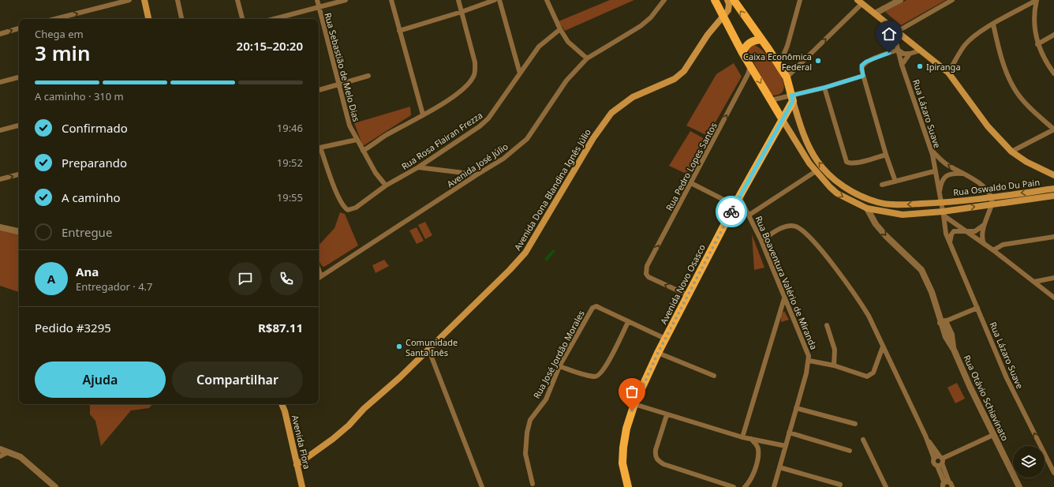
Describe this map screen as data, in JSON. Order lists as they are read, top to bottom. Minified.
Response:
{"streets":{"main road":["Rua Oswaldo Du Pain","Avenida Dona Blandina Ignês Júlio","Avenida Novo Osasco","Avenida Flora"],"street":["Rua Sebastião de Melo Dias","Rua Lázaro Suave","Rua Rosa Flairan Frezza","Avenida José Júlio","Rua Pedro Lopes Santos","Rua Boaventura Valério de Miranda","Rua José Jordão Morales","Rua Otávio Schiavinato"]},"crossings":[["Rua Sebastião de Melo Dias","Rua Rosa Flairan Frezza"],["Rua Lázaro Suave","Rua Oswaldo Du Pain"],["Rua Pedro Lopes Santos","Avenida Novo Osasco"],["Rua Oswaldo Du Pain","Avenida Novo Osasco"],["Rua Oswaldo Du Pain","Rua Otávio Schiavinato"],["Avenida Dona Blandina Ignês Júlio","Avenida Flora"],["Rua Boaventura Valério de Miranda","Avenida Novo Osasco"],["Avenida Novo Osasco","Rua José Jordão Morales"]],"one_way":["Rua Lázaro Suave","Rua Pedro Lopes Santos","Rua Otávio Schiavinato"],"places":["Caixa Econômica Federal","Ipiranga","Comunidade Santa Inês"],"page":{"heading":["3 min","Chega em","20:15–20:20"],"panel":["Ana","Entregador · 4.7","Pedido #3295","R$87.11"],"bar":"A caminho · 310 m","list":[["Confirmado","19:46"],["Preparando","19:52"],["A caminho","19:55"],"Entregue"],"round":"A","buttons":["Ajuda","Compartilhar"]}}
